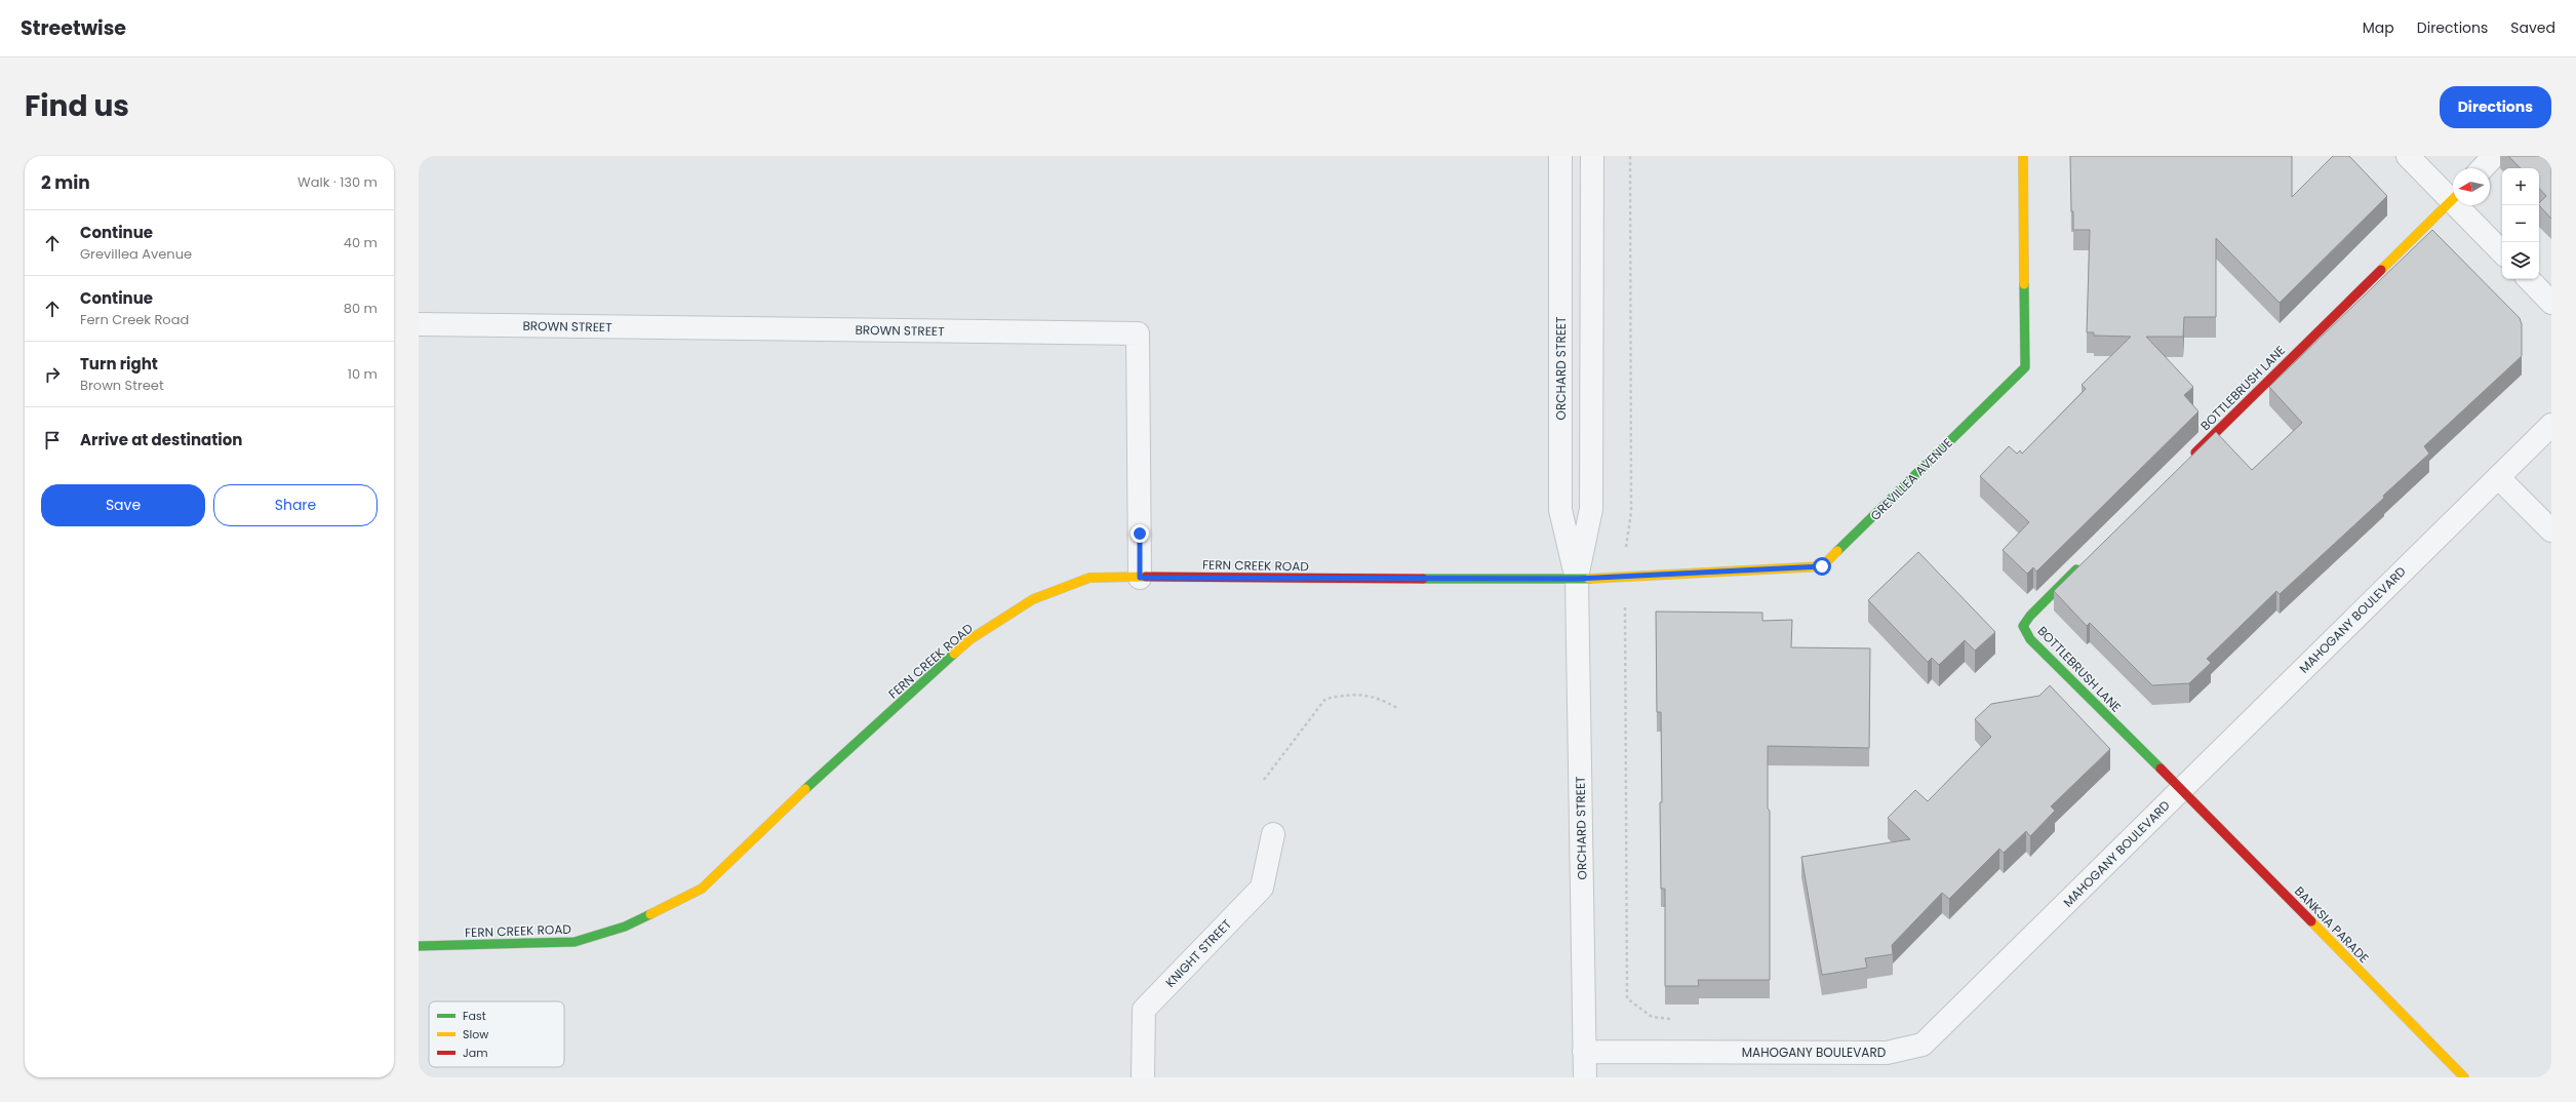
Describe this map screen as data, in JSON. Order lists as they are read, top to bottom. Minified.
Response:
{"streets":{"street":["BROWN STREET","ORCHARD STREET","BOTTLEBRUSH LANE","GREVILLEA AVENUE","FERN CREEK ROAD","MAHOGANY BOULEVARD","BANKSIA PARADE","KNIGHT STREET"]},"crossings":[["BROWN STREET","FERN CREEK ROAD"],["ORCHARD STREET","GREVILLEA AVENUE"],["ORCHARD STREET","FERN CREEK ROAD"],["ORCHARD STREET","MAHOGANY BOULEVARD"],["BOTTLEBRUSH LANE","MAHOGANY BOULEVARD"],["BOTTLEBRUSH LANE","BANKSIA PARADE"],["GREVILLEA AVENUE","FERN CREEK ROAD"],["MAHOGANY BOULEVARD","BANKSIA PARADE"]],"legend":["Fast","Slow","Jam"],"north":"left","page":{"header":"Streetwise","nav":["Map","Directions","Saved"],"title":"Find us","buttons":["Directions",["Save","Share"]],"heading":["2 min","Walk · 130 m"],"map_buttons":["+","−"],"list":[["Continue","Grevillea Avenue","40 m"],["Continue","Fern Creek Road","80 m"],["Turn right","Brown Street","10 m"],"Arrive at destination"]}}
